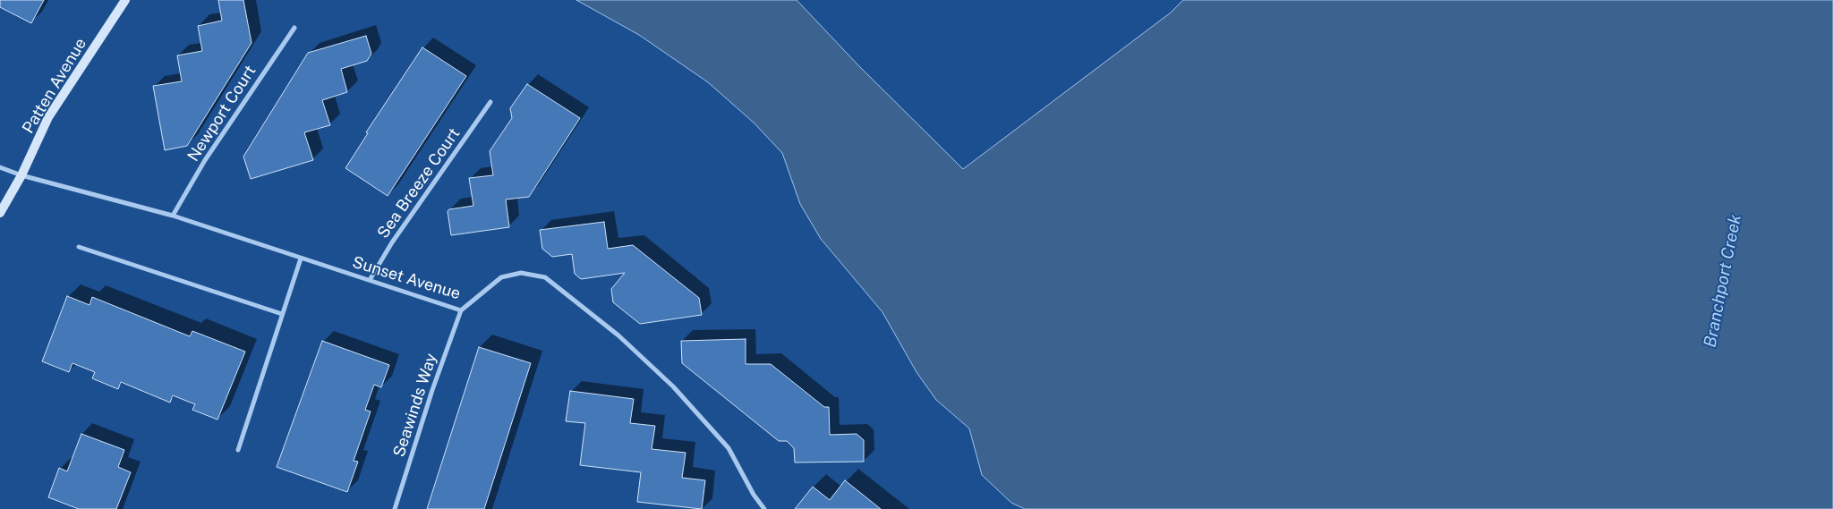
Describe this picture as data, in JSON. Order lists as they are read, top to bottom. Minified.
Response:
{"streets":{"street":["Patten Avenue","Newport Court","Sea Breeze Court","Sunset Avenue","Seawinds Way"]},"crossings":[["Patten Avenue","Sunset Avenue"],["Newport Court","Sunset Avenue"],["Sea Breeze Court","Sunset Avenue"],["Sunset Avenue","Seawinds Way"]],"water":["Branchport Creek"]}
